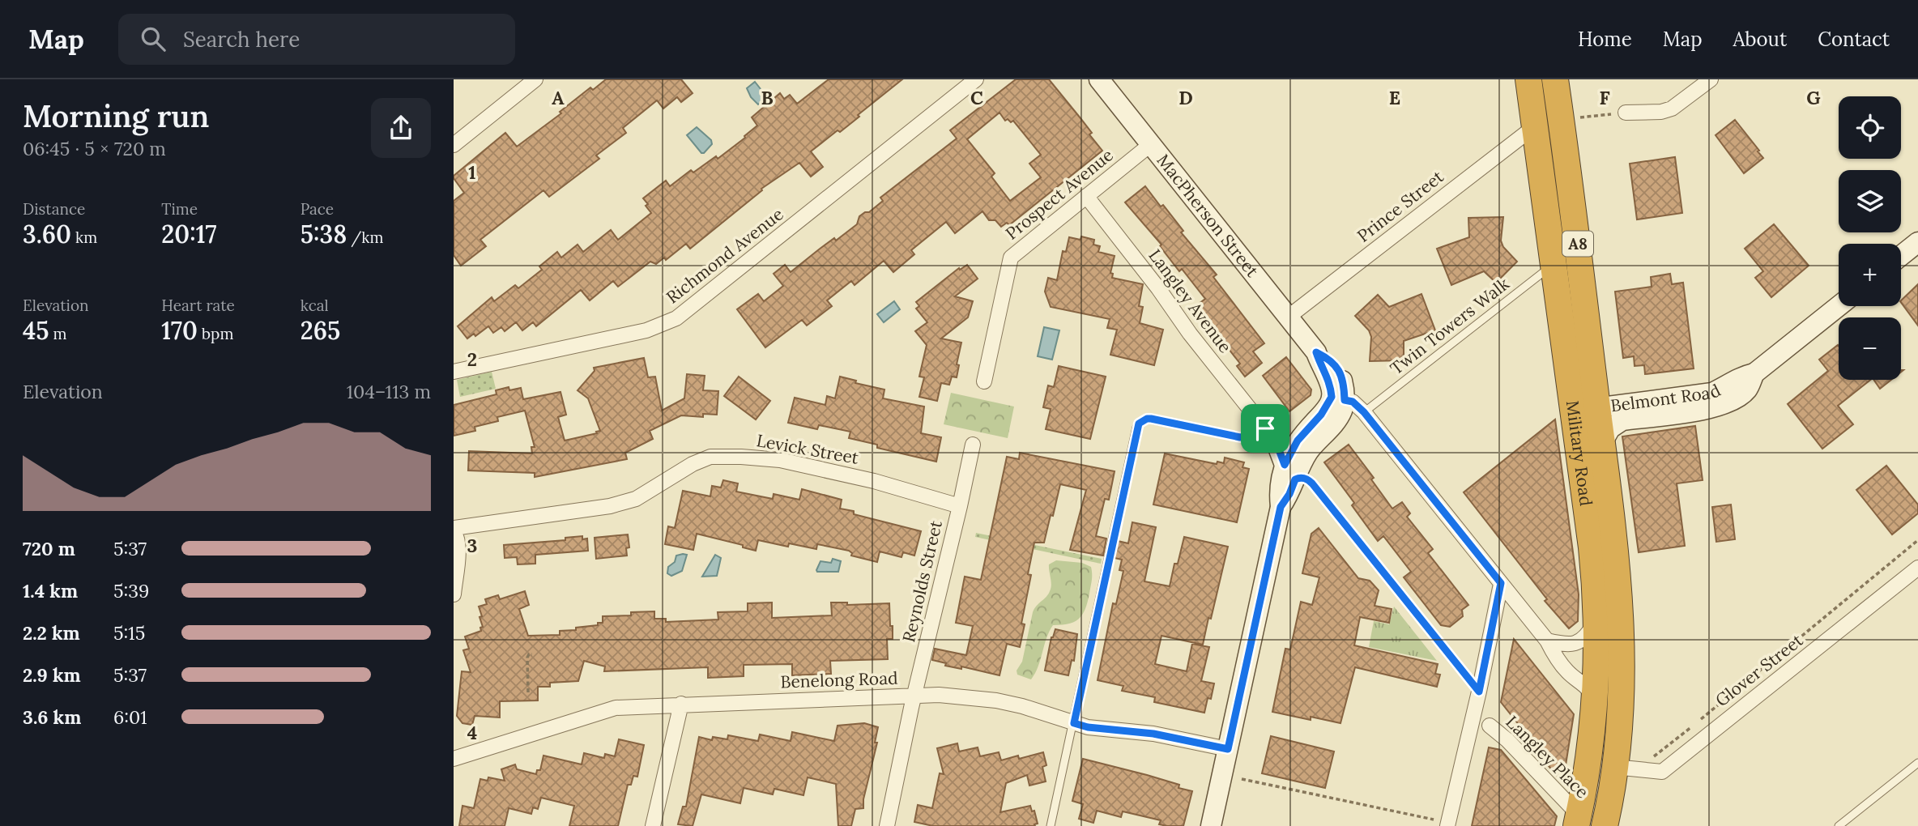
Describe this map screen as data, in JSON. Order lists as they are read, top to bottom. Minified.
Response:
{"streets":{"highway":["A8","Military Road"],"main road":["MacPherson Street","Belmont Road"],"street":["Prospect Avenue","Prince Street","Richmond Avenue","Langley Avenue","Levick Street","Reynolds Street","Glover Street","Benelong Road","Langley Place"],"lane":["Twin Towers Walk"]},"crossings":[["Prospect Avenue","MacPherson Street"],["Prospect Avenue","Langley Avenue"],["Prince Street","MacPherson Street"],["Prince Street","Military Road"],["Twin Towers Walk","Military Road"],["Belmont Road","Military Road"],["Levick Street","Reynolds Street"],["Military Road","Glover Street"],["Military Road","Langley Place"],["Reynolds Street","Benelong Road"]],"page":{"header":"Map","search":"Search here","nav":["Home","Map","About","Contact"],"heading":["Morning run","06:45 · 5 × 720 m"],"map_buttons":["+","−"],"stats":[["Distance","3.60 km"],["Time","20:17"],["Pace","5:38 /km"],["Elevation","45 m"],["Heart rate","170 bpm"],["kcal","265"]],"chart":["Elevation","104–113 m"],"list":[{"name":"720 m","note":"5:37"},{"name":"1.4 km","note":"5:39"},{"name":"2.2 km","note":"5:15"},{"name":"2.9 km","note":"5:37"},{"name":"3.6 km","note":"6:01"}]},"grid":{"columns":["A","B","C","D","E","F","G"],"rows":["1","2","3","4"]}}
